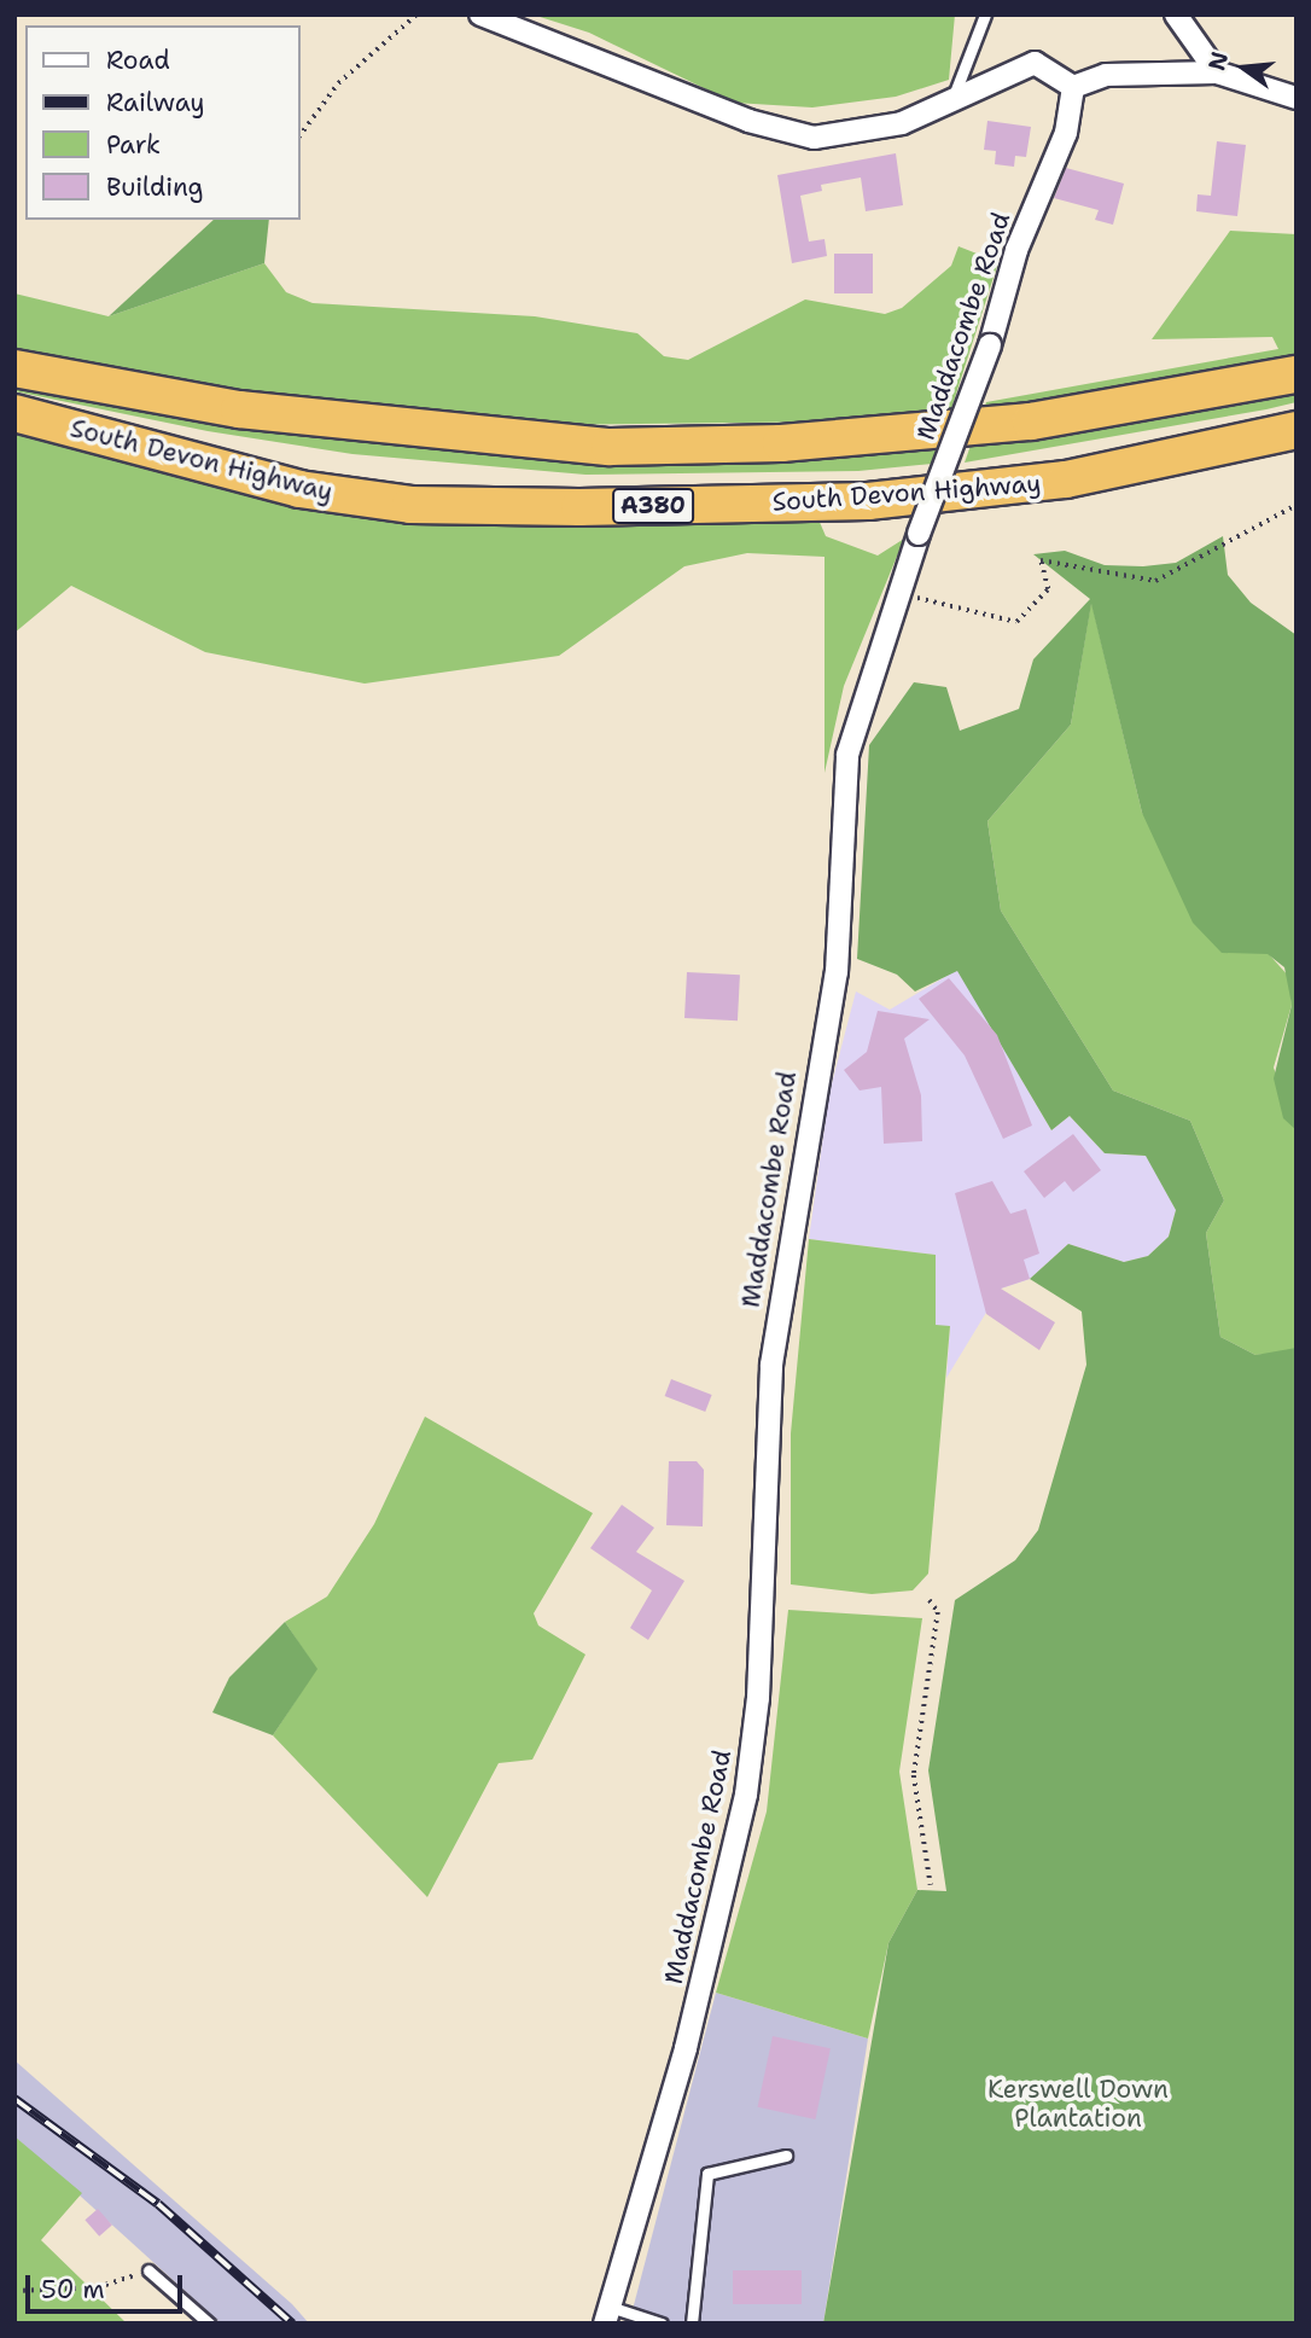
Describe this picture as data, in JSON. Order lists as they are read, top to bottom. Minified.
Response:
{"streets":{"highway":["South Devon Highway","A380"],"street":["Maddacombe Road"]},"parks":["Kerswell Down Plantation"],"legend":["Road","Railway","Park","Building"],"scale_bar":"50 m","north":"left"}
